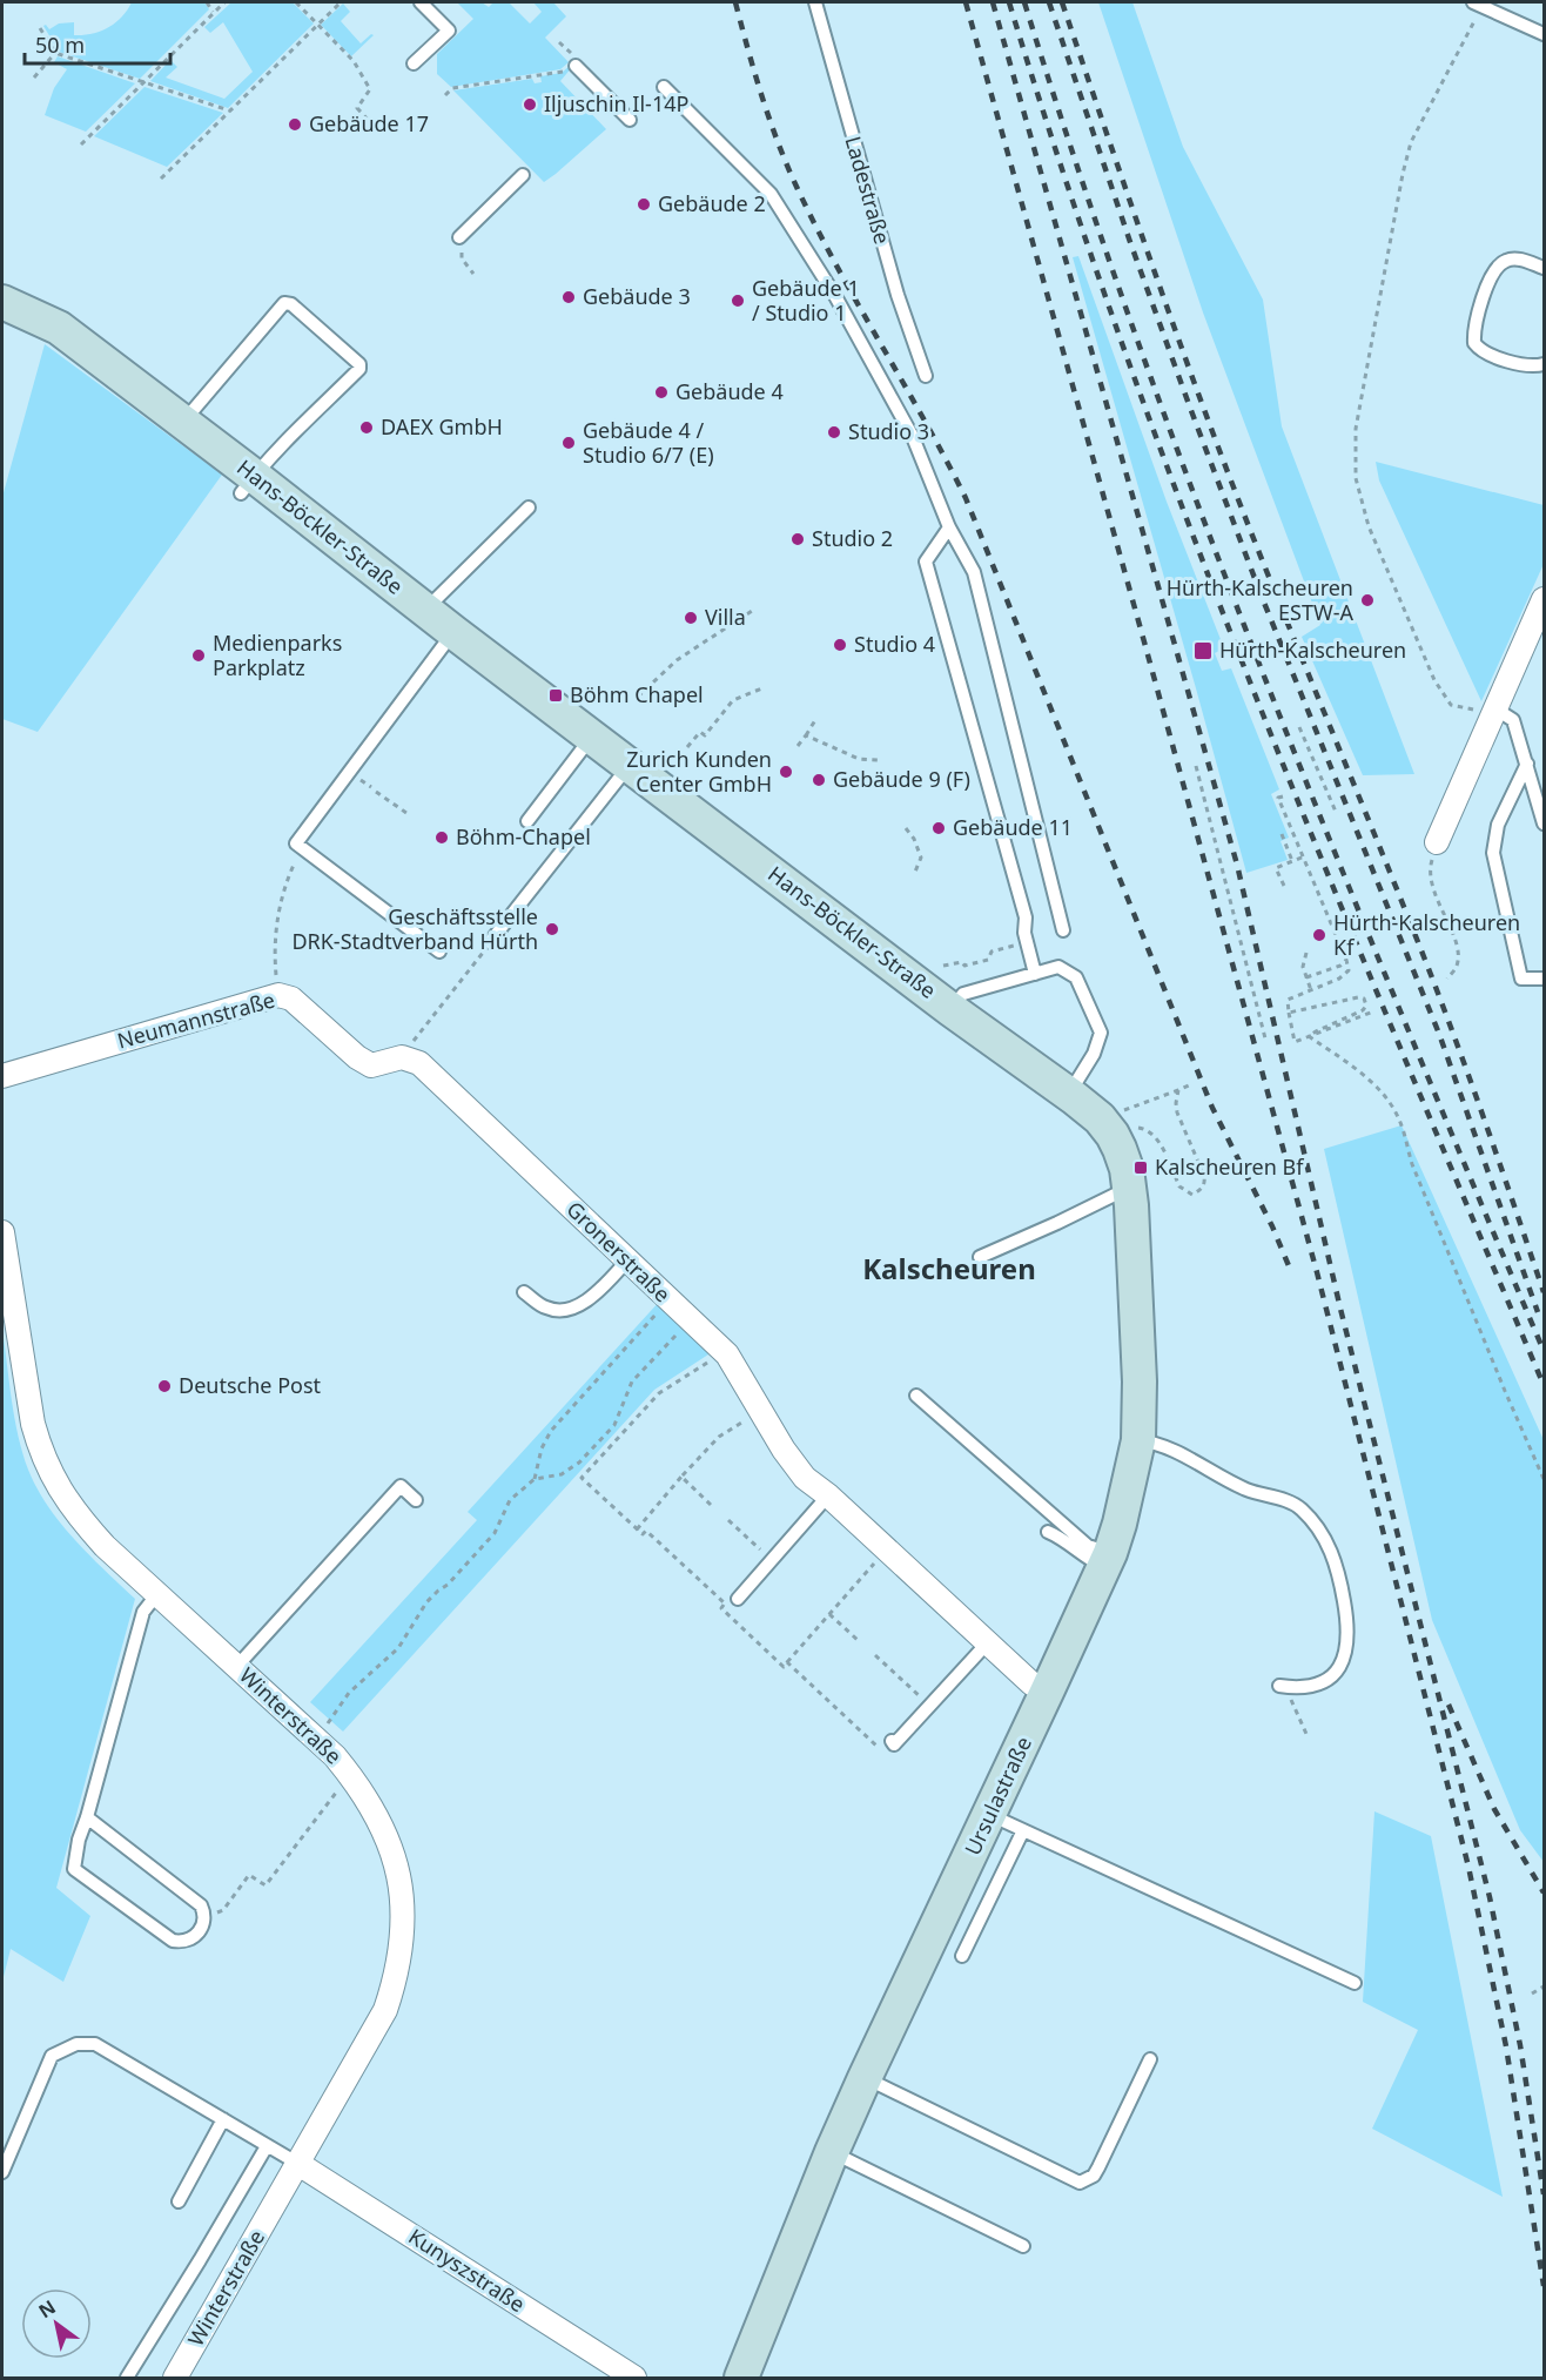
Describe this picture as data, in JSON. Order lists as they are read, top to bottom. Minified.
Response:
{"streets":{"street":["Hans-Böckler-Straße","Neumannstraße","Gronerstraße","Winterstraße","Ursulastraße","Kunyszstraße"],"lane":["Ladestraße"]},"crossings":[["Hans-Böckler-Straße","Ursulastraße"],["Neumannstraße","Gronerstraße"],["Gronerstraße","Ursulastraße"],["Winterstraße","Kunyszstraße"]],"districts":["Kalscheuren"],"places":{"other":["Iljuschin Il-14P","Gebäude 17","Gebäude 2","Gebäude 3","Gebäude 1 / Studio 1","Gebäude 4","DAEX GmbH","Studio 3","Gebäude 4 / Studio 6/7 (E)","Studio 2","Hürth-Kalscheuren ESTW-A","Villa","Studio 4","Medienparks Parkplatz","Zurich Kunden Center GmbH","Gebäude 9 (F)","Gebäude 11","Böhm-Chapel","Geschäftsstelle DRK-Stadtverband Hürth","Hürth-Kalscheuren Kf","Deutsche Post"],"transit":["Hürth-Kalscheuren","Böhm Chapel","Kalscheuren Bf"]},"scale_bar":"50 m","north":"top left"}
